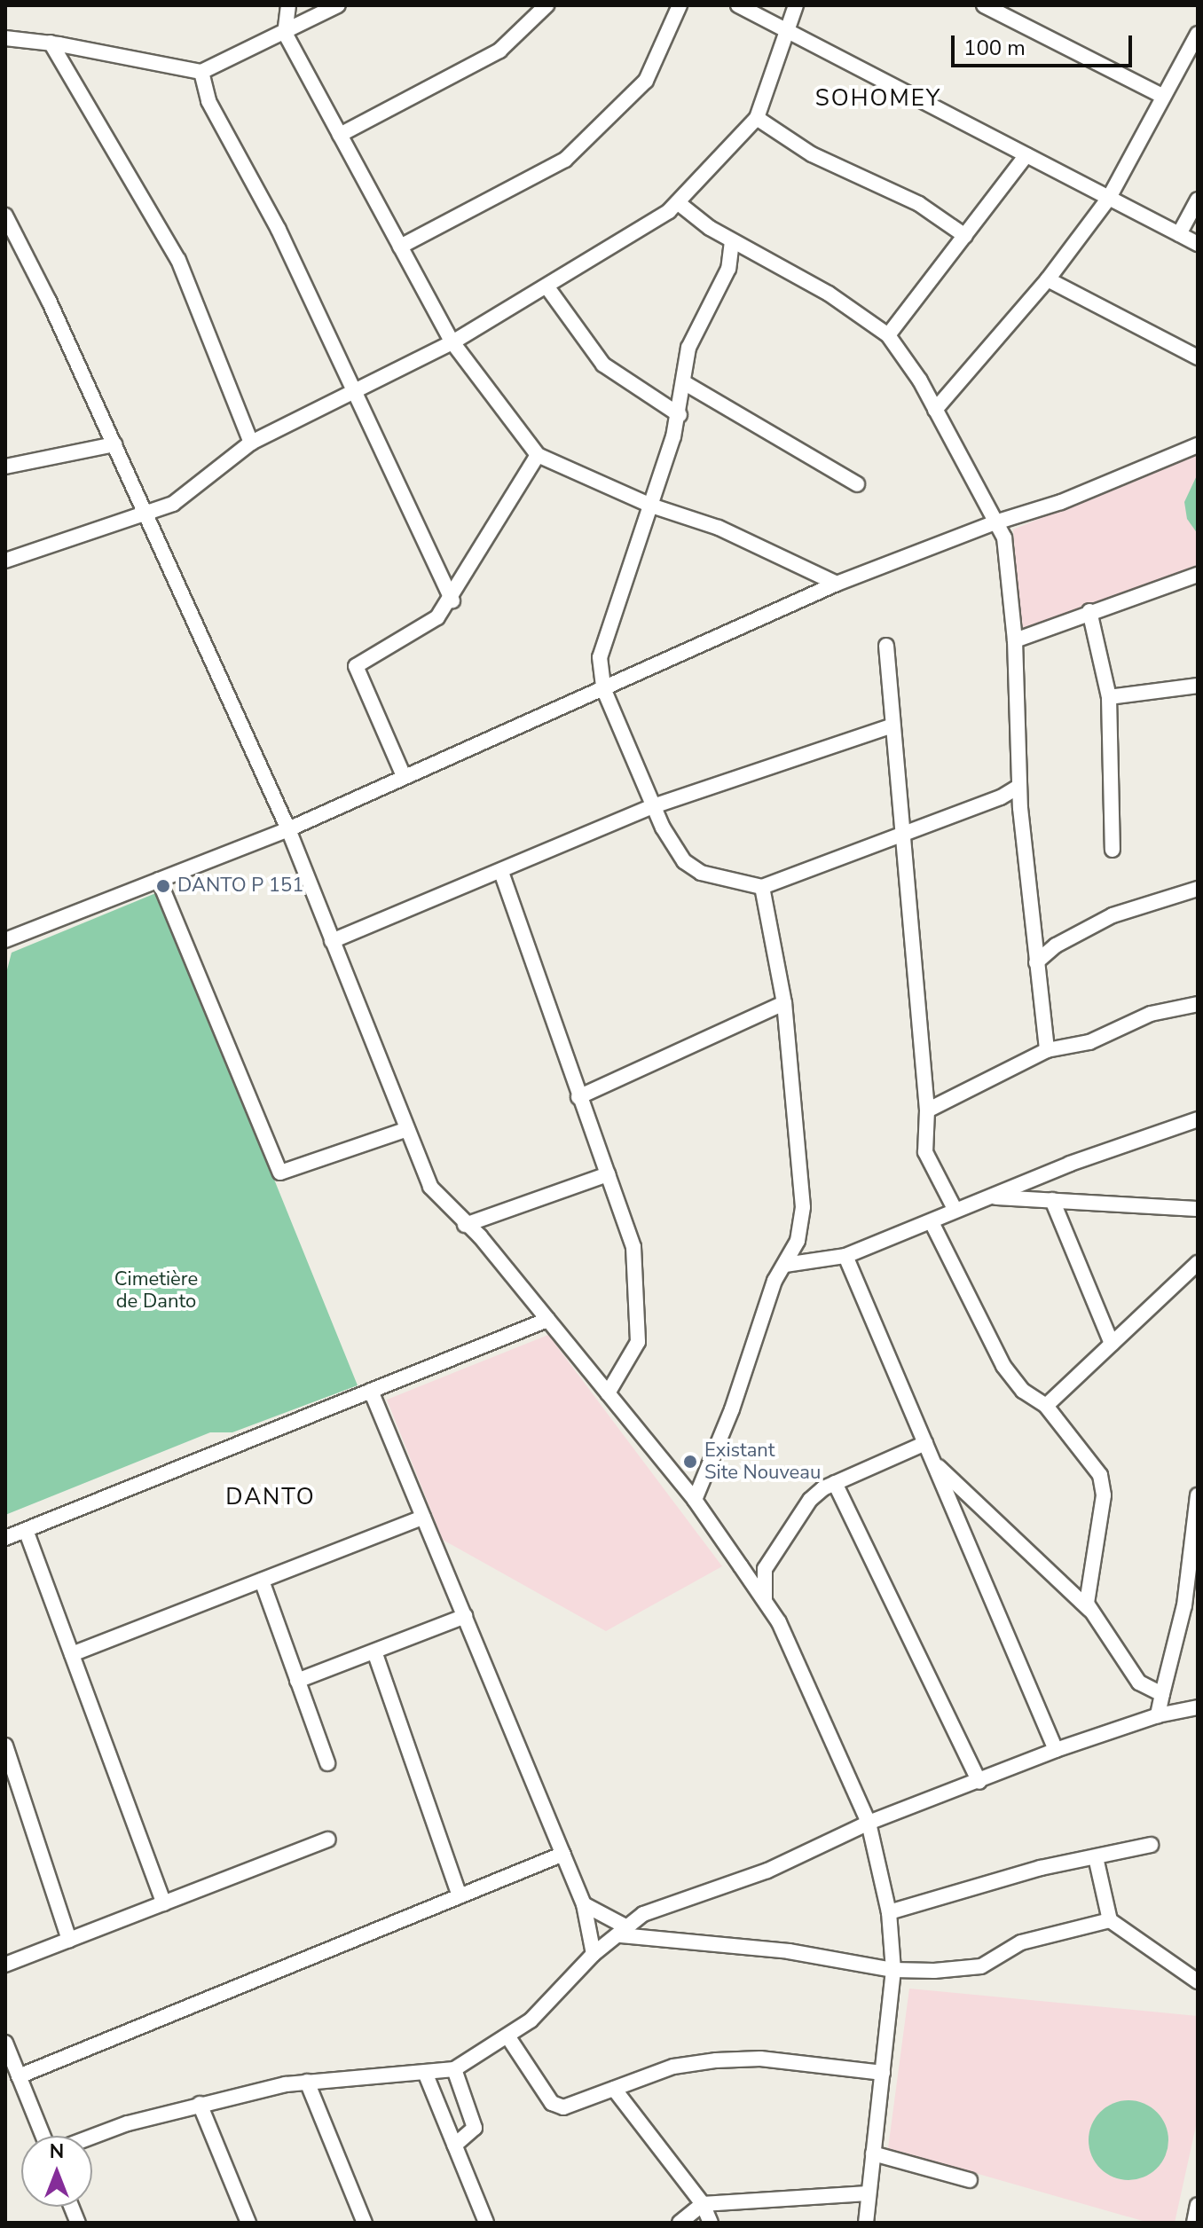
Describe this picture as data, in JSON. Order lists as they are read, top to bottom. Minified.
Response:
{"districts":["SOHOMEY","DANTO"],"parks":["Cimetière de Danto"],"places":["DANTO P 151","Existant Site Nouveau"],"scale_bar":"100 m","north":"top"}
